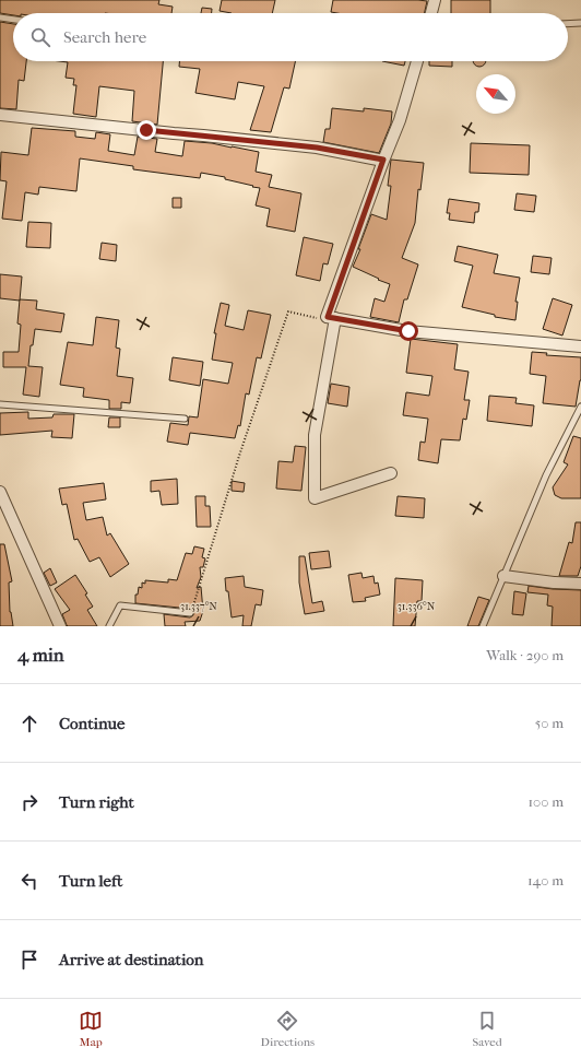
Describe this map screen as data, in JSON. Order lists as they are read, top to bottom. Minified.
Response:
{"north":"top left","page":{"search":"Search here","heading":["4 min","Walk · 290 m"],"list":[["Continue","50 m"],["Turn right","100 m"],["Turn left","140 m"],"Arrive at destination"],"nav":["Map","Directions","Saved"]},"coordinates":["31.337°N","31.336°N"]}
